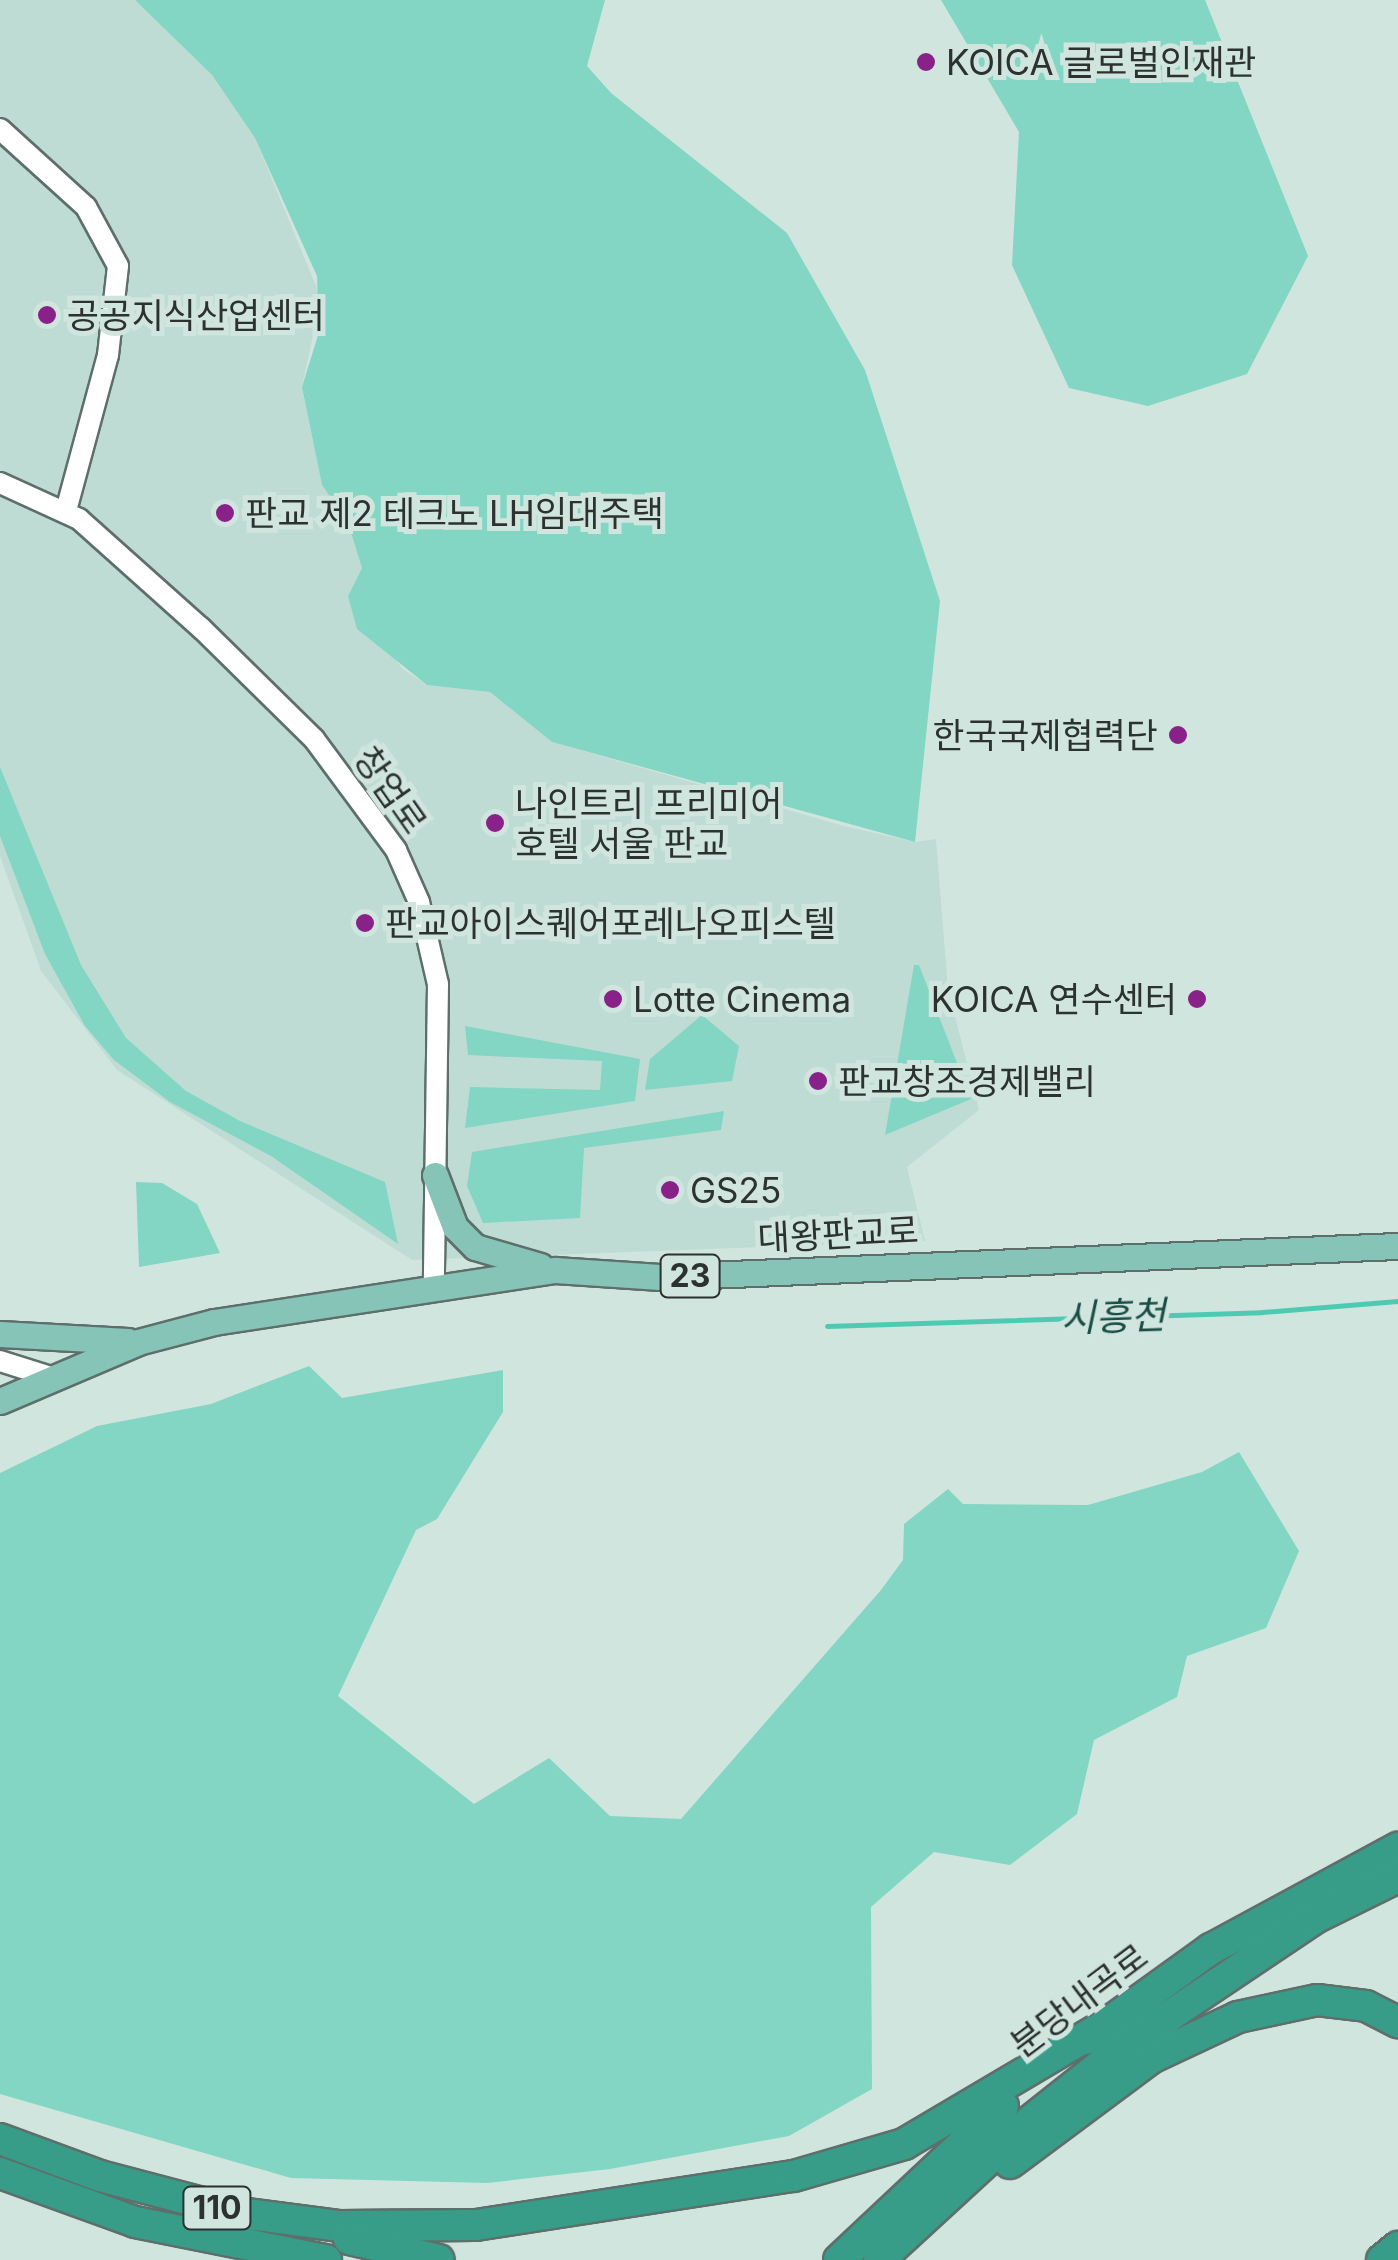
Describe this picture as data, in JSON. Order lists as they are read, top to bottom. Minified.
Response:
{"streets":{"highway":["분당내곡로","110"],"main road":["대왕판교로","23"],"street":["창업로"]},"crossings":[["창업로","대왕판교로"]],"water":["시흥천"],"places":["KOICA 글로벌인재관","공공지식산업센터","판교 제2 테크노 LH임대주택","한국국제협력단","나인트리 프리미어 호텔 서울 판교","판교아이스퀘어포레나오피스텔","Lotte Cinema","KOICA 연수센터","판교창조경제밸리","GS25"]}
